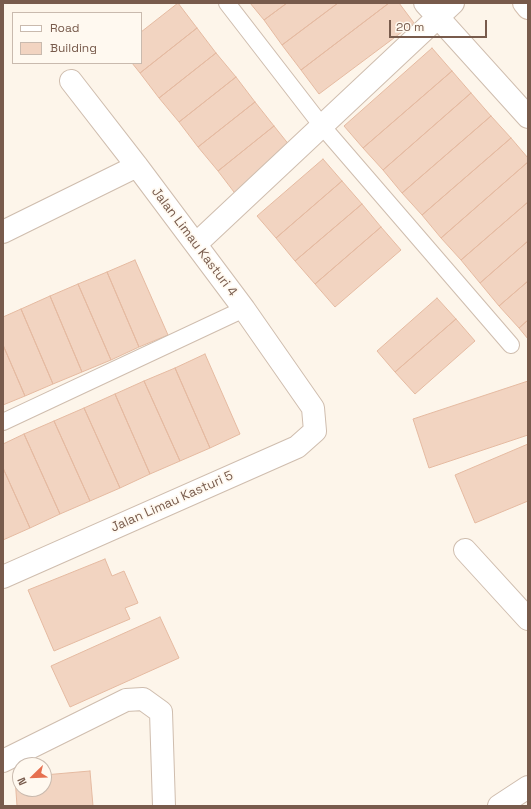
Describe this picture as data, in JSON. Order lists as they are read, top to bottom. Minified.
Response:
{"streets":{"street":["Jalan Limau Kasturi 4","Jalan Limau Kasturi 5"]},"crossings":[["Jalan Limau Kasturi 4","Jalan Limau Kasturi 5"]],"legend":["Road","Building"],"scale_bar":"20 m","north":"bottom left"}
